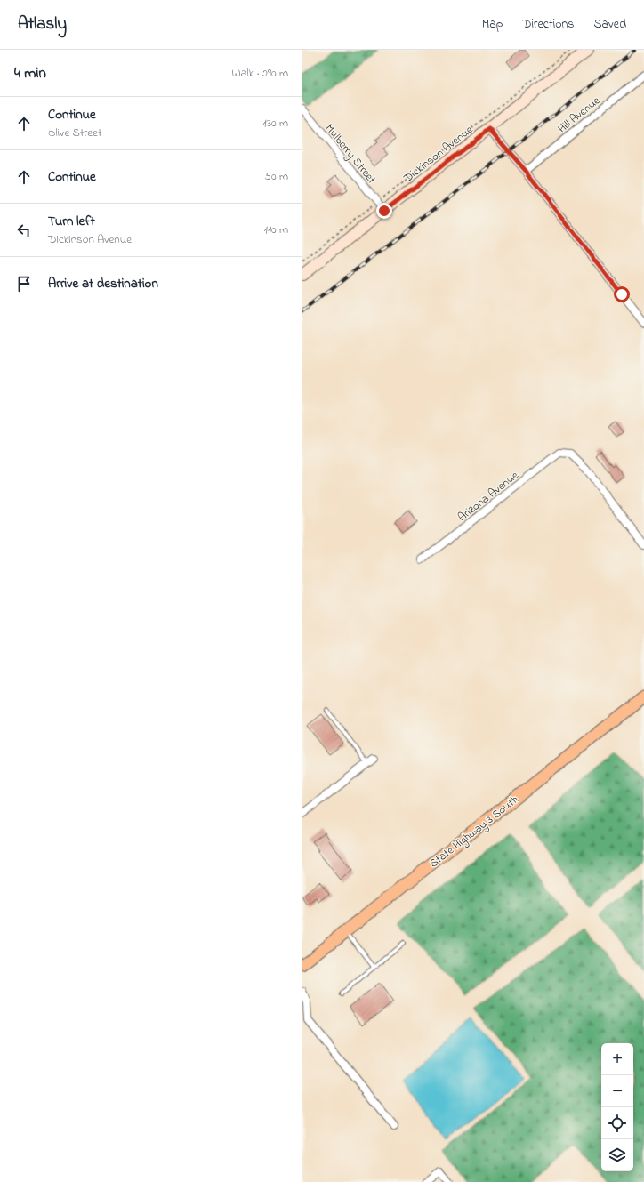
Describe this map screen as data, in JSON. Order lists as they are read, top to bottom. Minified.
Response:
{"streets":{"main road":["State Highway 3 South"],"street":["Hill Avenue","Mulberry Street","Dickinson Avenue","Arizona Avenue"]},"crossings":[["Mulberry Street","Dickinson Avenue"]],"page":{"header":"Atlasly","nav":["Map","Directions","Saved"],"heading":["4 min","Walk · 290 m"],"list":[["Continue","Olive Street","130 m"],["Continue","50 m"],["Turn left","Dickinson Avenue","110 m"],"Arrive at destination"],"map_buttons":["+","−"]}}
